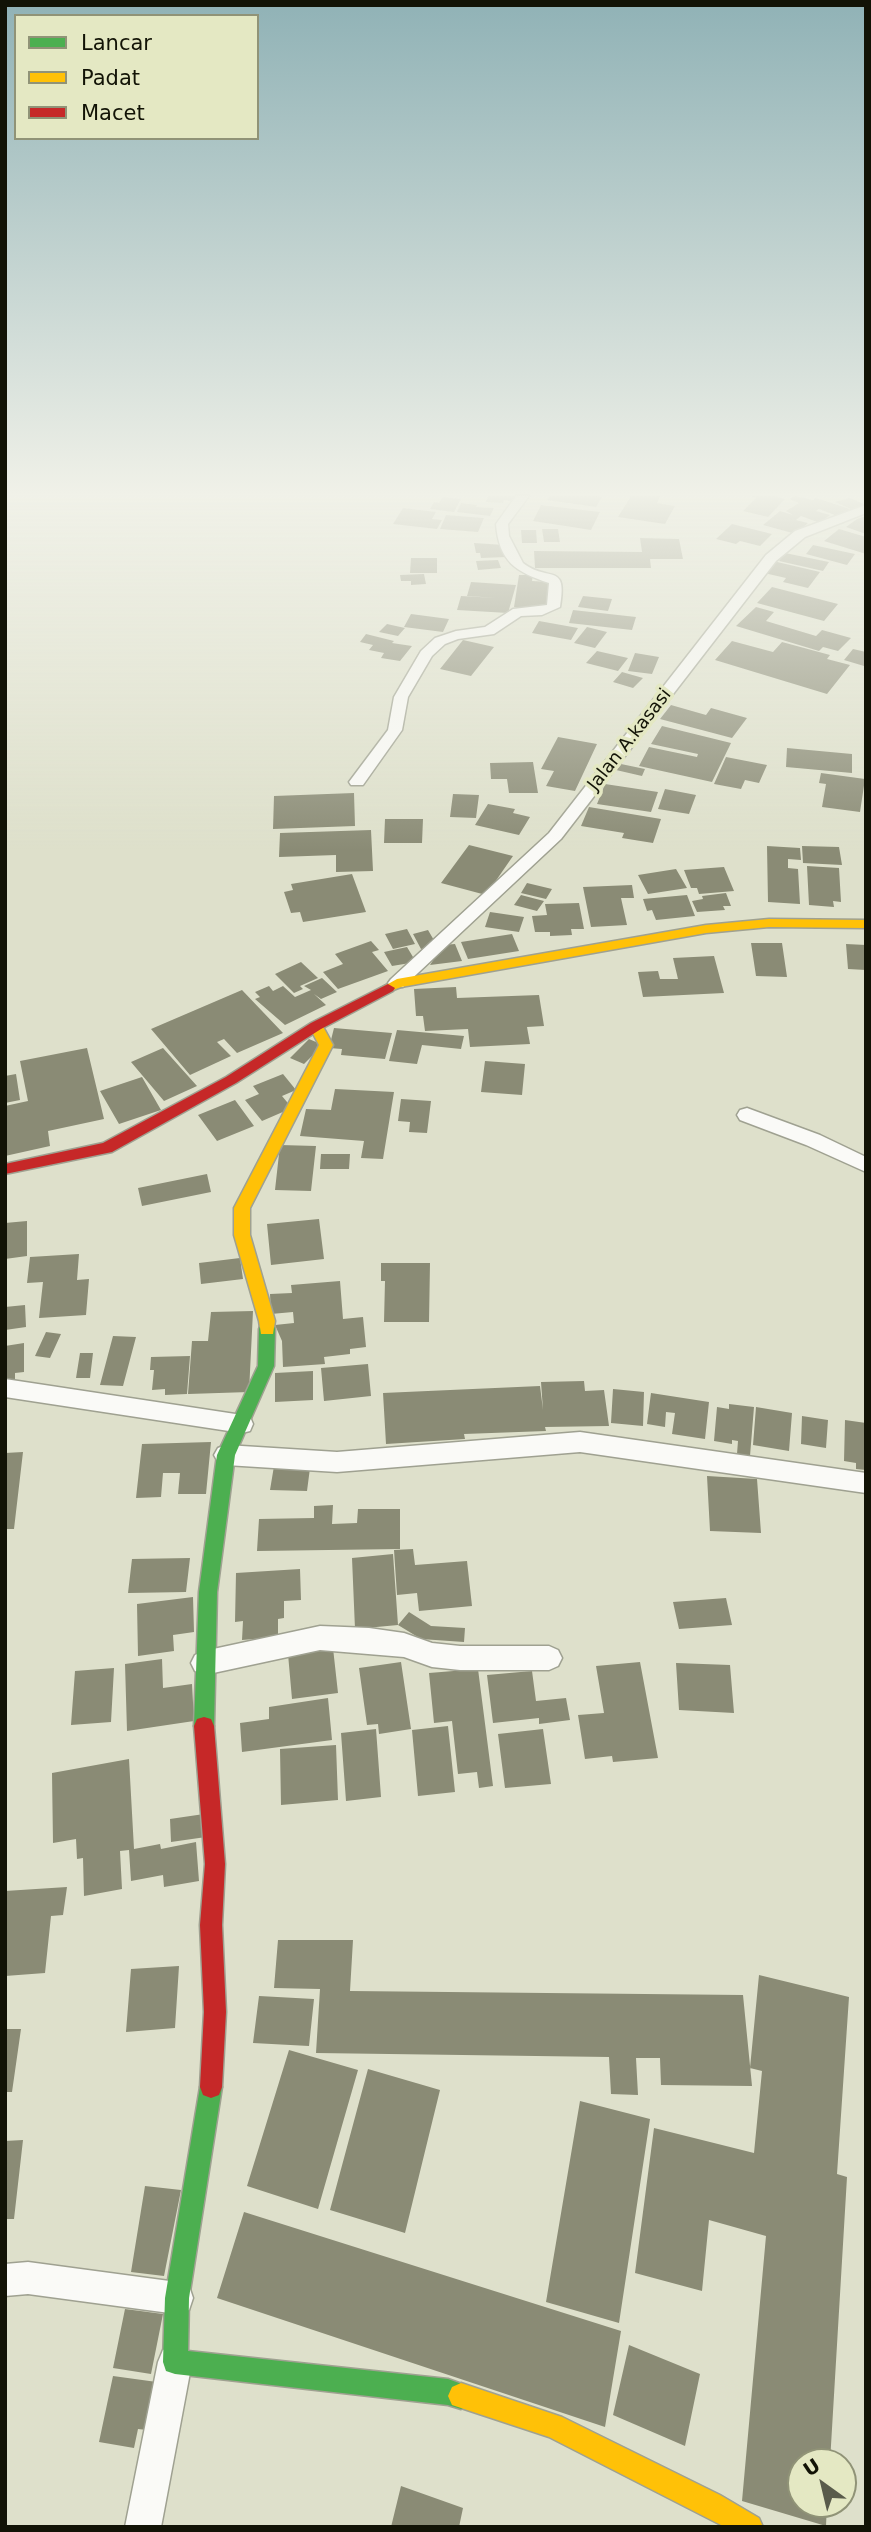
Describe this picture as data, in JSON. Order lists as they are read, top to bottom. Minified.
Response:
{"streets":{"street":["Jalan A.kasasi"]},"legend":["Lancar","Padat","Macet"],"north":"top left"}
